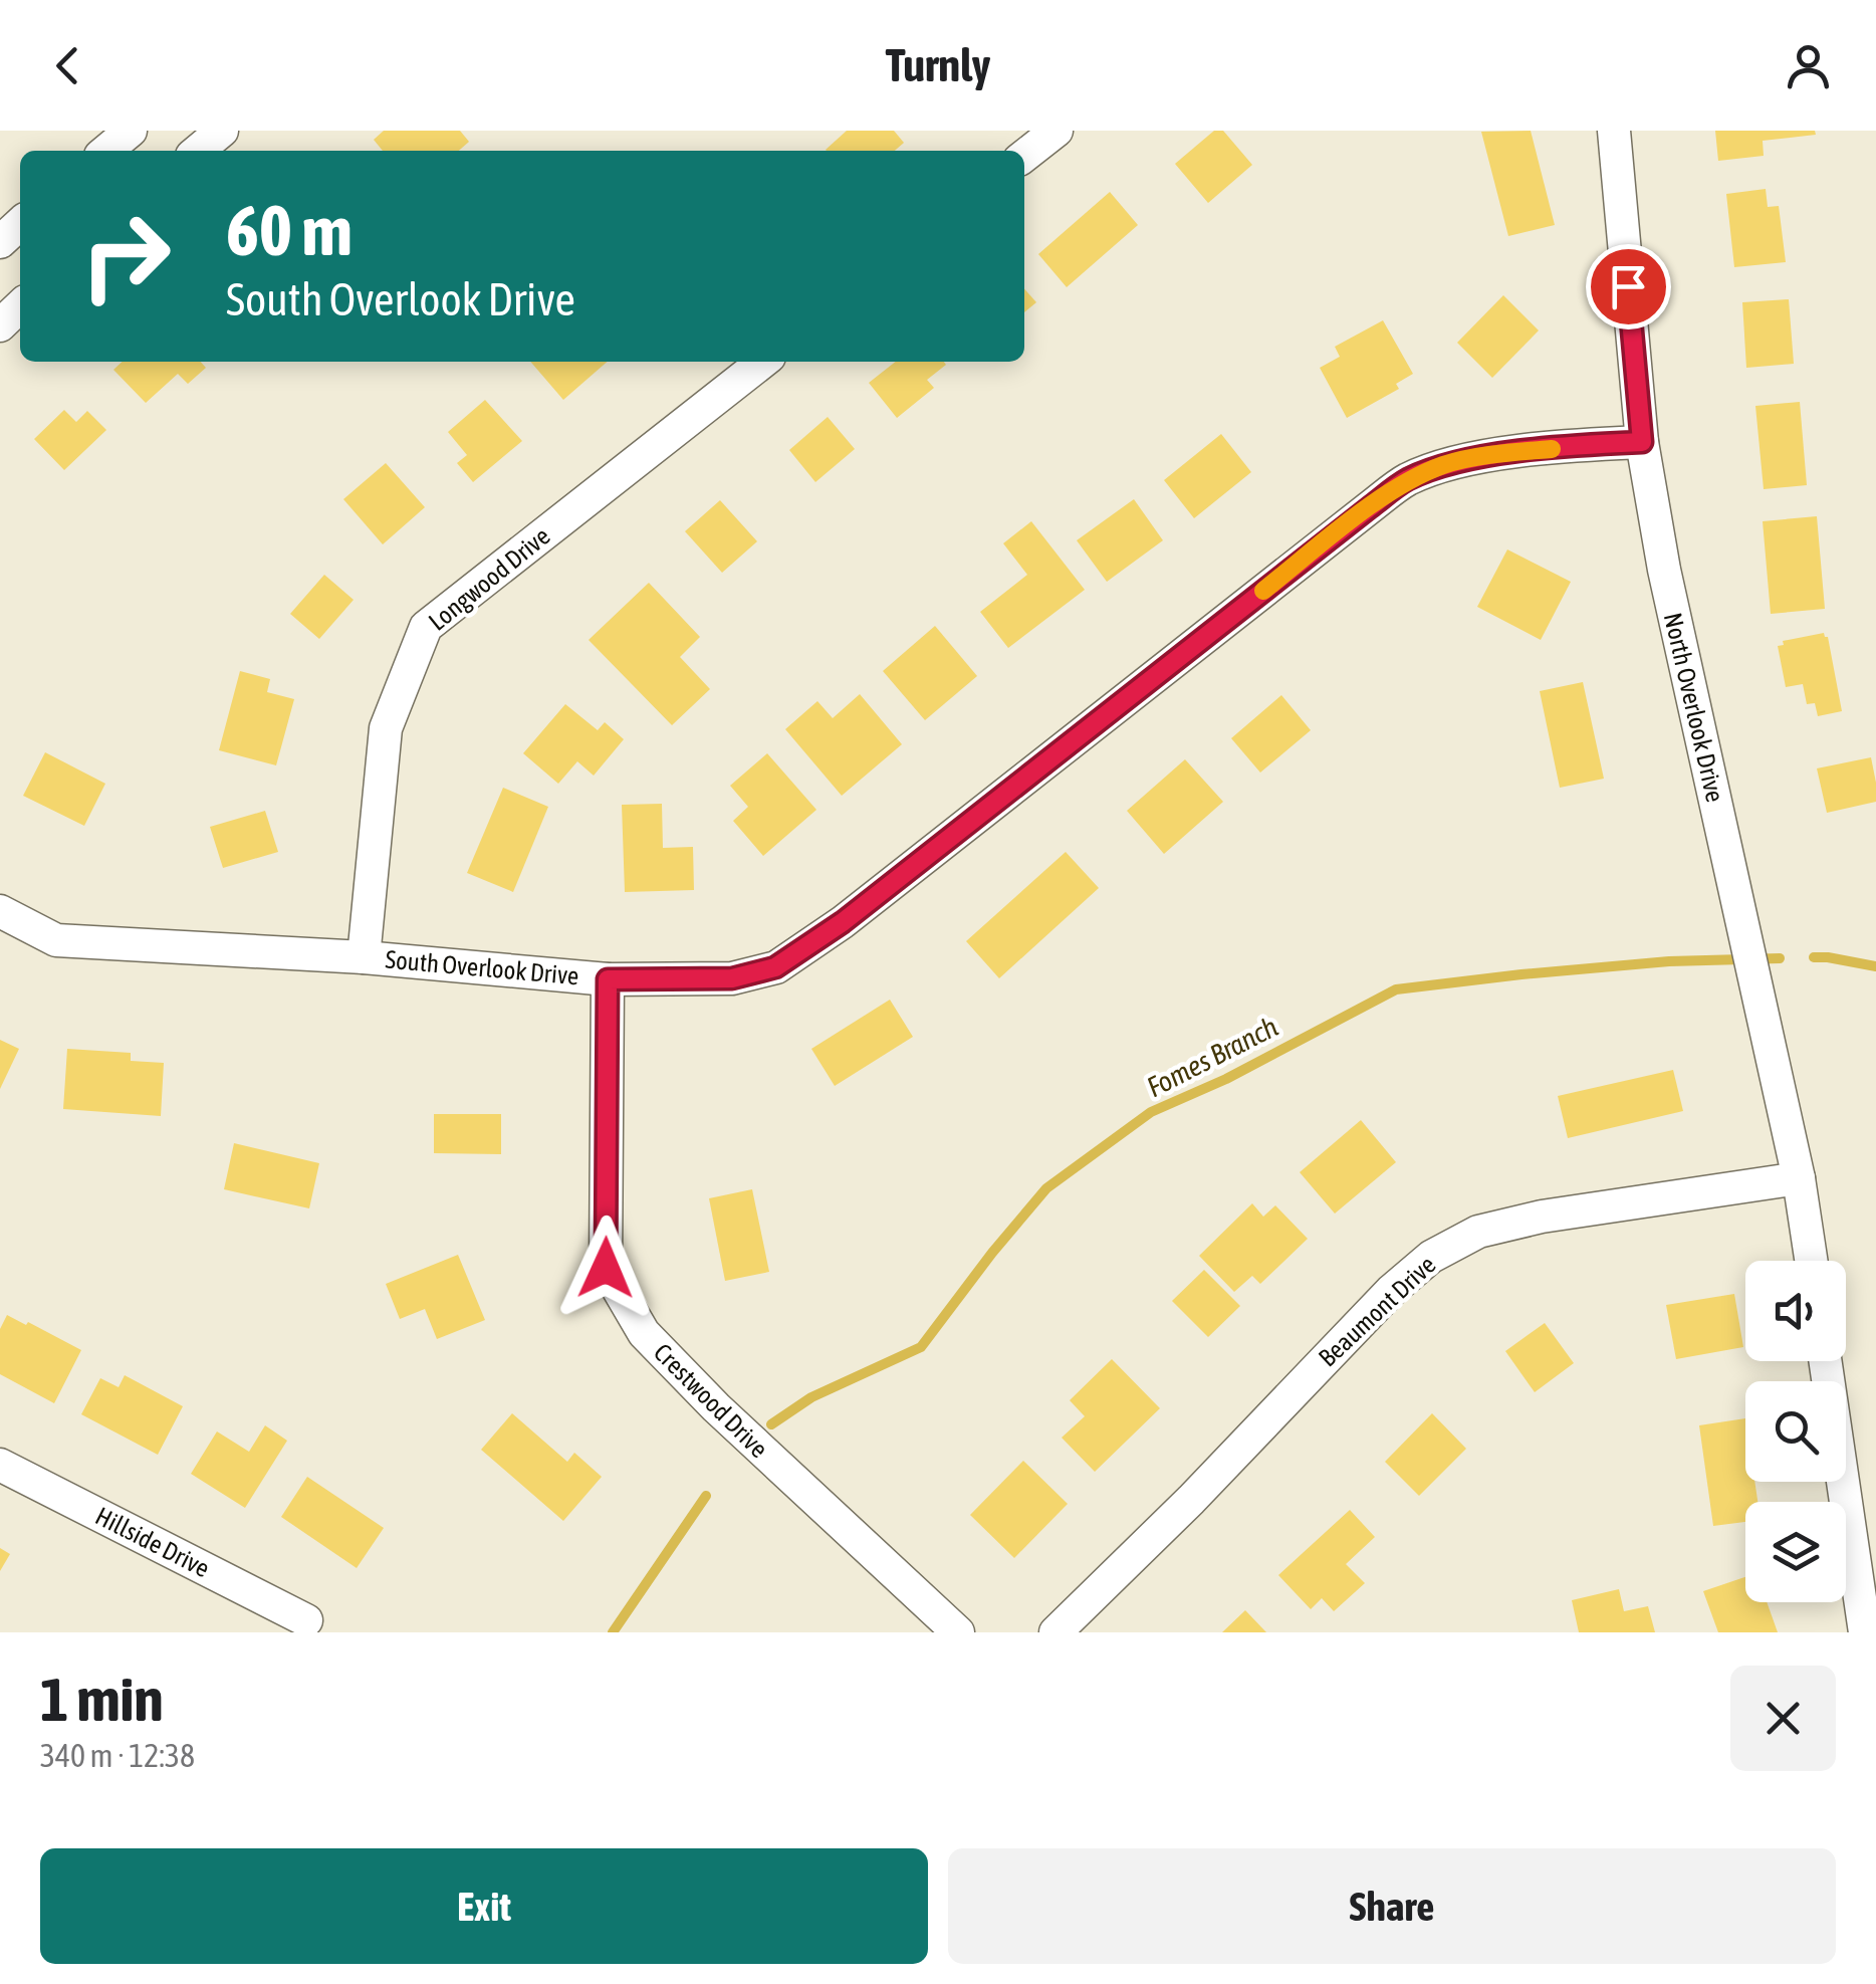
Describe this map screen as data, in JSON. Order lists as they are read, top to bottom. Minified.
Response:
{"streets":{"street":["Longwood Drive","North Overlook Drive","South Overlook Drive","Beaumont Drive","Crestwood Drive","Hillside Drive"]},"crossings":[["Longwood Drive","South Overlook Drive"],["North Overlook Drive","South Overlook Drive"],["North Overlook Drive","Beaumont Drive"],["South Overlook Drive","Crestwood Drive"]],"water":["Fomes Branch"],"page":{"header":"Turnly","turn":["60 m","South Overlook Drive"],"heading":["1 min","340 m · 12:38"],"buttons":["Exit","Share"]}}
